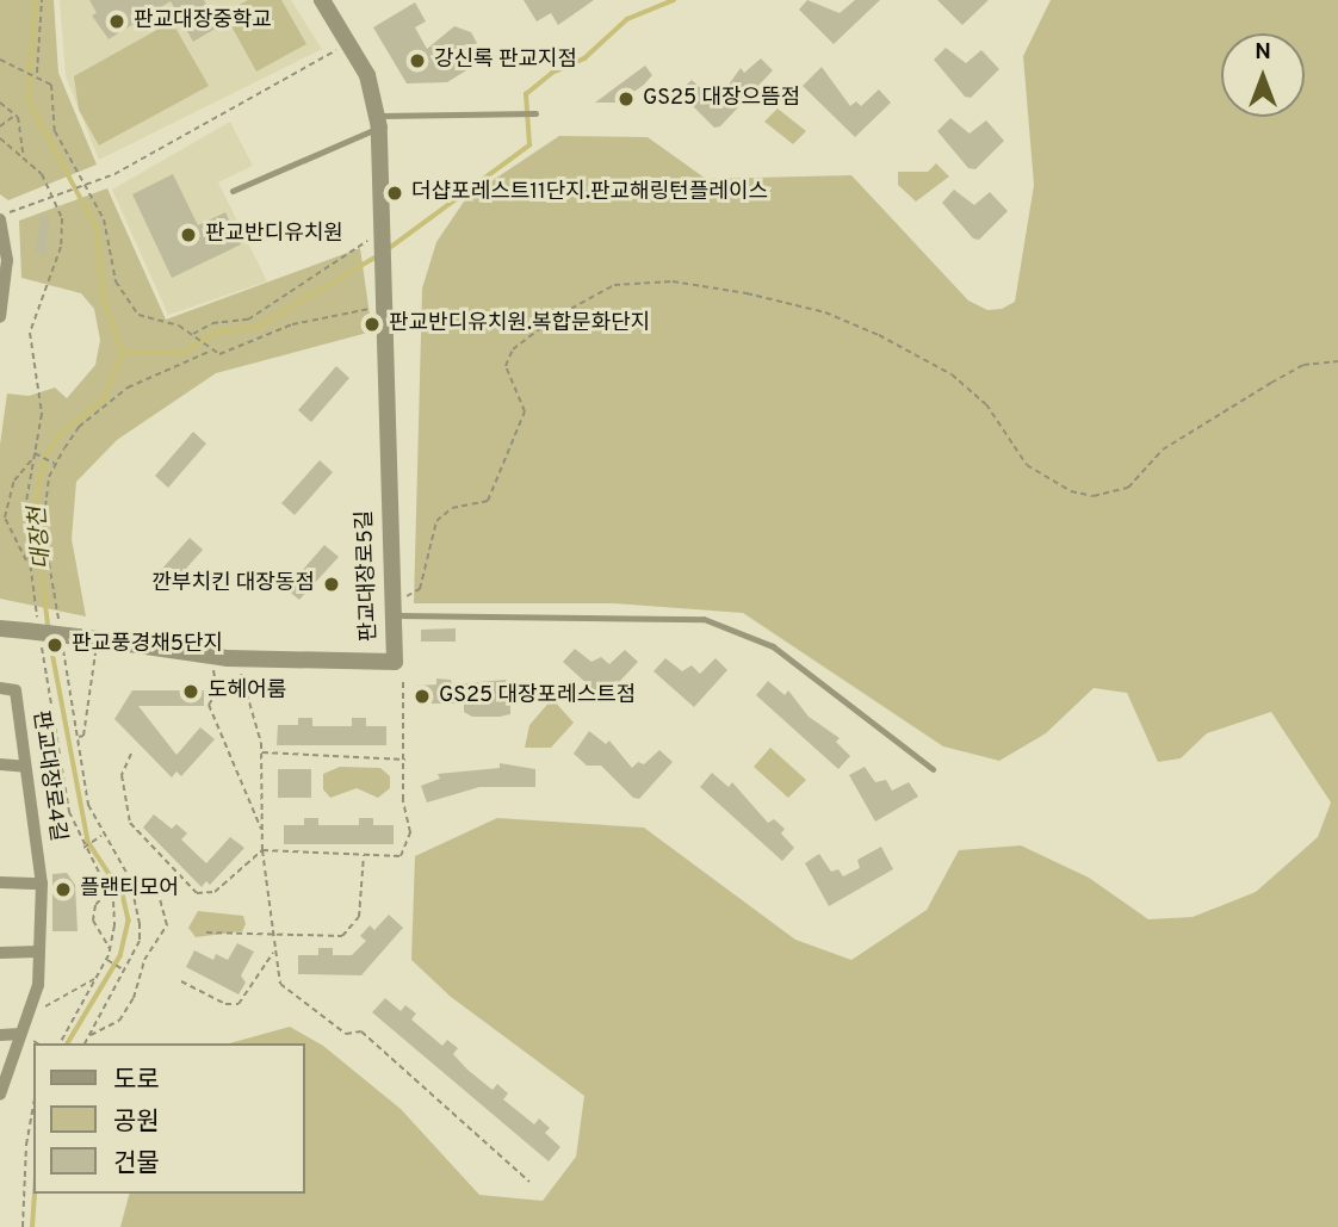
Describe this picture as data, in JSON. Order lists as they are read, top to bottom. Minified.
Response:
{"streets":{"street":["판교대장로5길","판교대장로4길"]},"water":["대장천"],"places":["판교대장중학교","강신록 판교지점","GS25 대장으뜸점","더샵포레스트11단지.판교해링턴플레이스","판교반디유치원","판교반디유치원.복합문화단지","깐부치킨 대장동점","판교풍경채5단지","도헤어룸","GS25 대장포레스트점","플랜티모어"],"legend":["도로","공원","건물"],"north":"top"}
